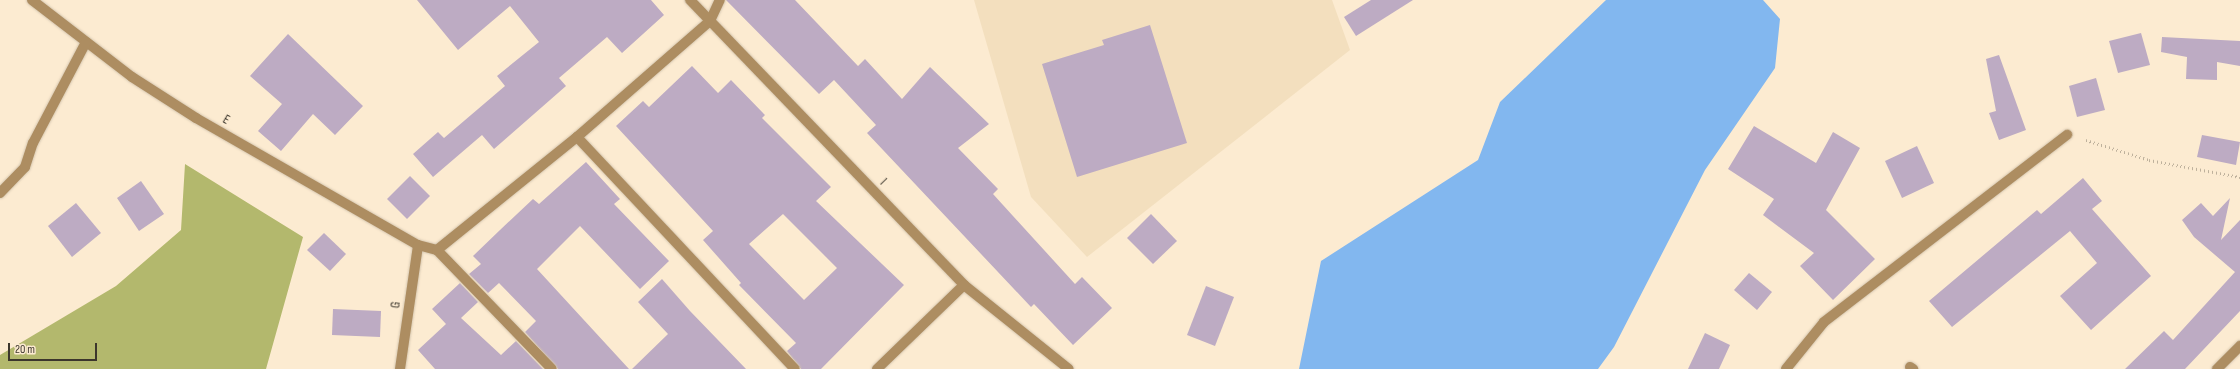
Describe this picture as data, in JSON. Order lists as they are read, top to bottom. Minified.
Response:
{"streets":{"street":["E","I","G"]},"crossings":[["E","G"]],"scale_bar":"20 m"}
